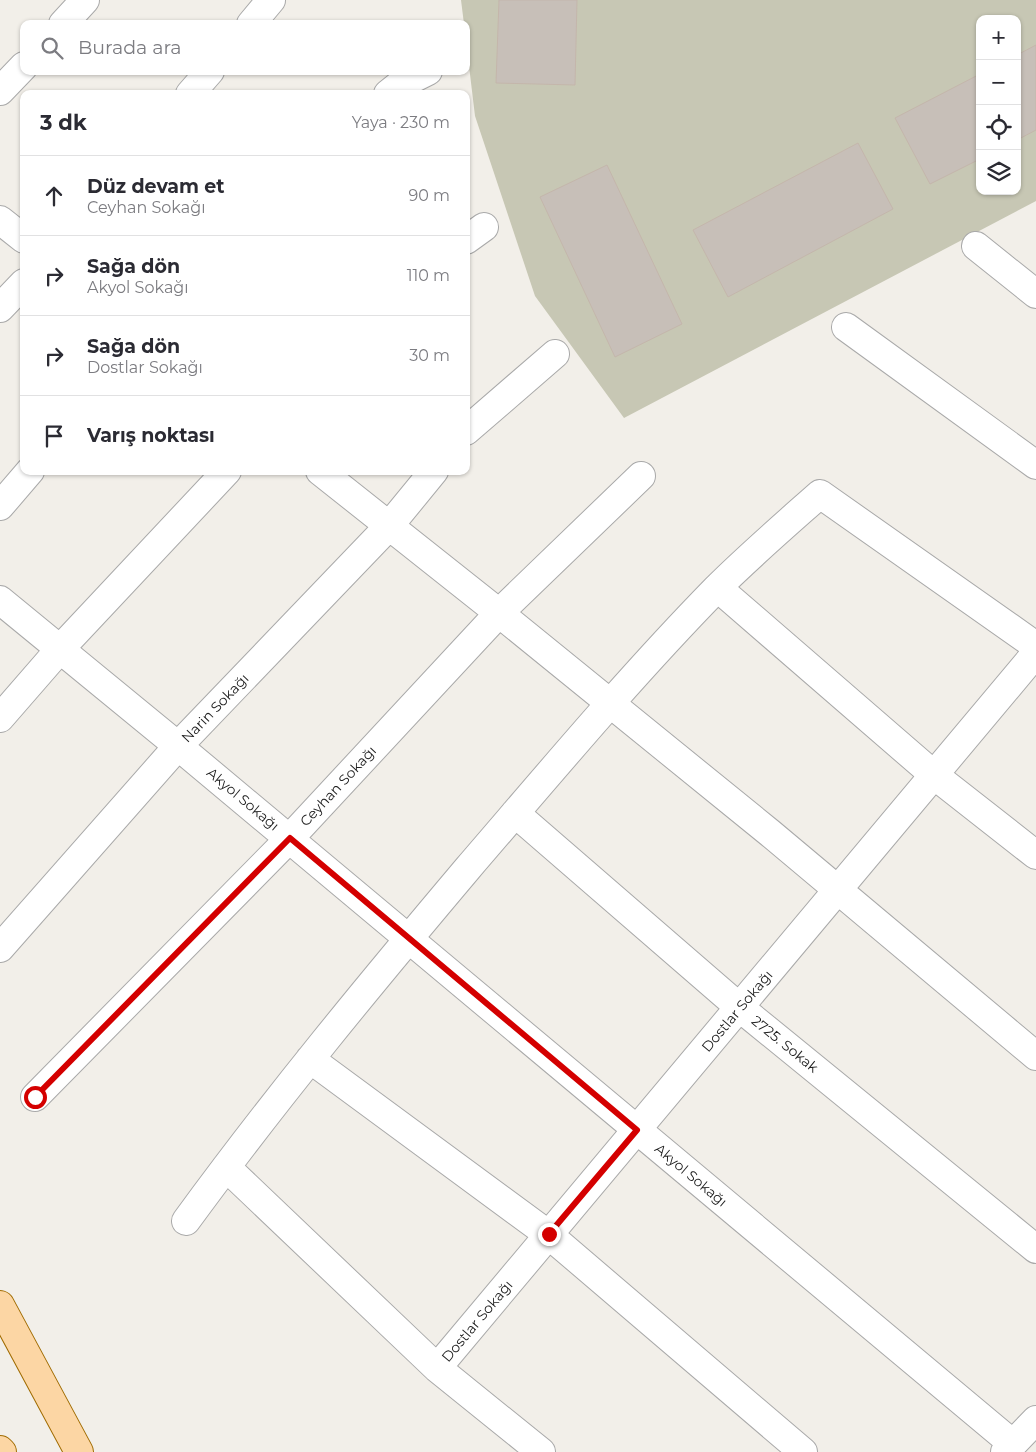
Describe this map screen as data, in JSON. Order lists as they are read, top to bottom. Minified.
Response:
{"streets":{"street":["Narin Sokağı","Ceyhan Sokağı","Akyol Sokağı","Dostlar Sokağı","2725. Sokak"]},"crossings":[["Narin Sokağı","Akyol Sokağı"],["Ceyhan Sokağı","Akyol Sokağı"],["Akyol Sokağı","Dostlar Sokağı"],["Dostlar Sokağı","2725. Sokak"]],"page":{"map_buttons":["+","−"],"search":"Burada ara","heading":["3 dk","Yaya · 230 m"],"list":[["Düz devam et","Ceyhan Sokağı","90 m"],["Sağa dön","Akyol Sokağı","110 m"],["Sağa dön","Dostlar Sokağı","30 m"],"Varış noktası"]}}
